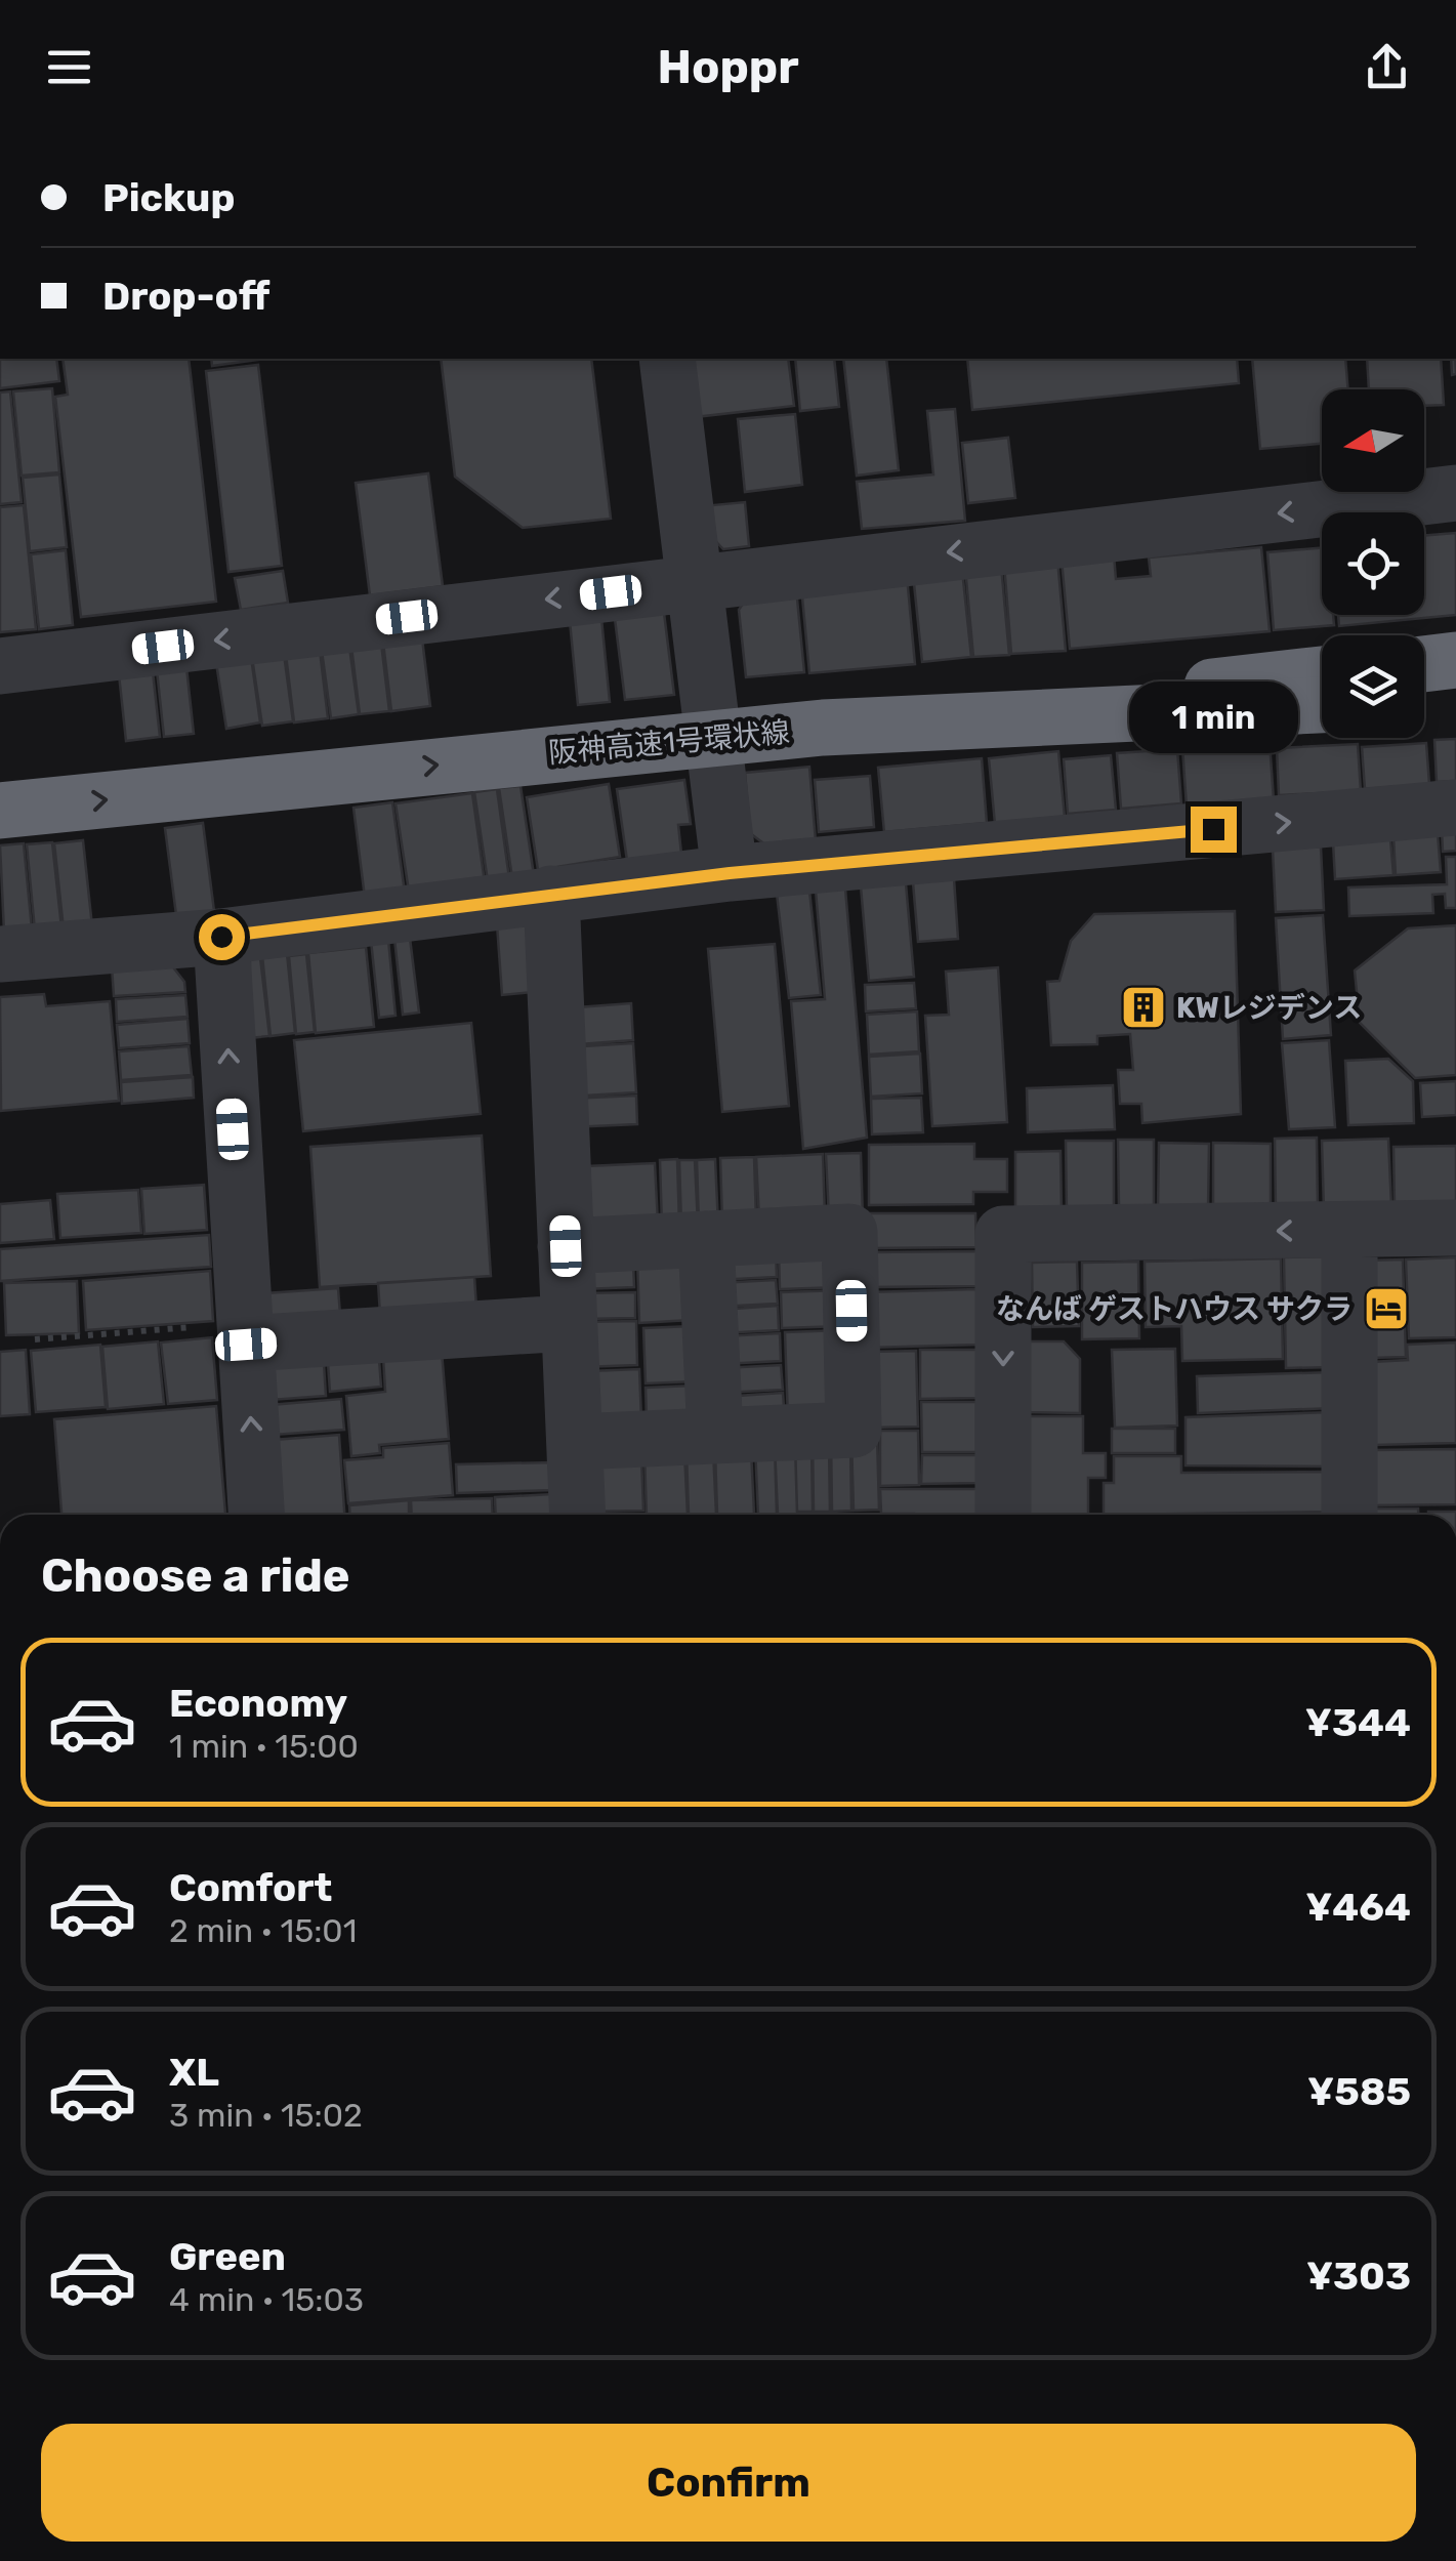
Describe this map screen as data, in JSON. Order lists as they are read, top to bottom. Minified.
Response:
{"streets":{"highway":["阪神高速1号環状線"]},"one_way":["阪神高速1号環状線"],"places":{"building":["KWレジデンス"],"hotel":["なんば ゲストハウス サクラ"]},"north":"left","page":{"header":"Hoppr","banner":["Pickup","Drop-off"],"bubble":"1 min","heading":"Choose a ride","list":[{"name":"Economy","note":"1 min · 15:00","value":"¥344"},{"name":"Comfort","note":"2 min · 15:01","value":"¥464"},{"name":"XL","note":"3 min · 15:02","value":"¥585"},{"name":"Green","note":"4 min · 15:03","value":"¥303"}],"buttons":"Confirm"}}
